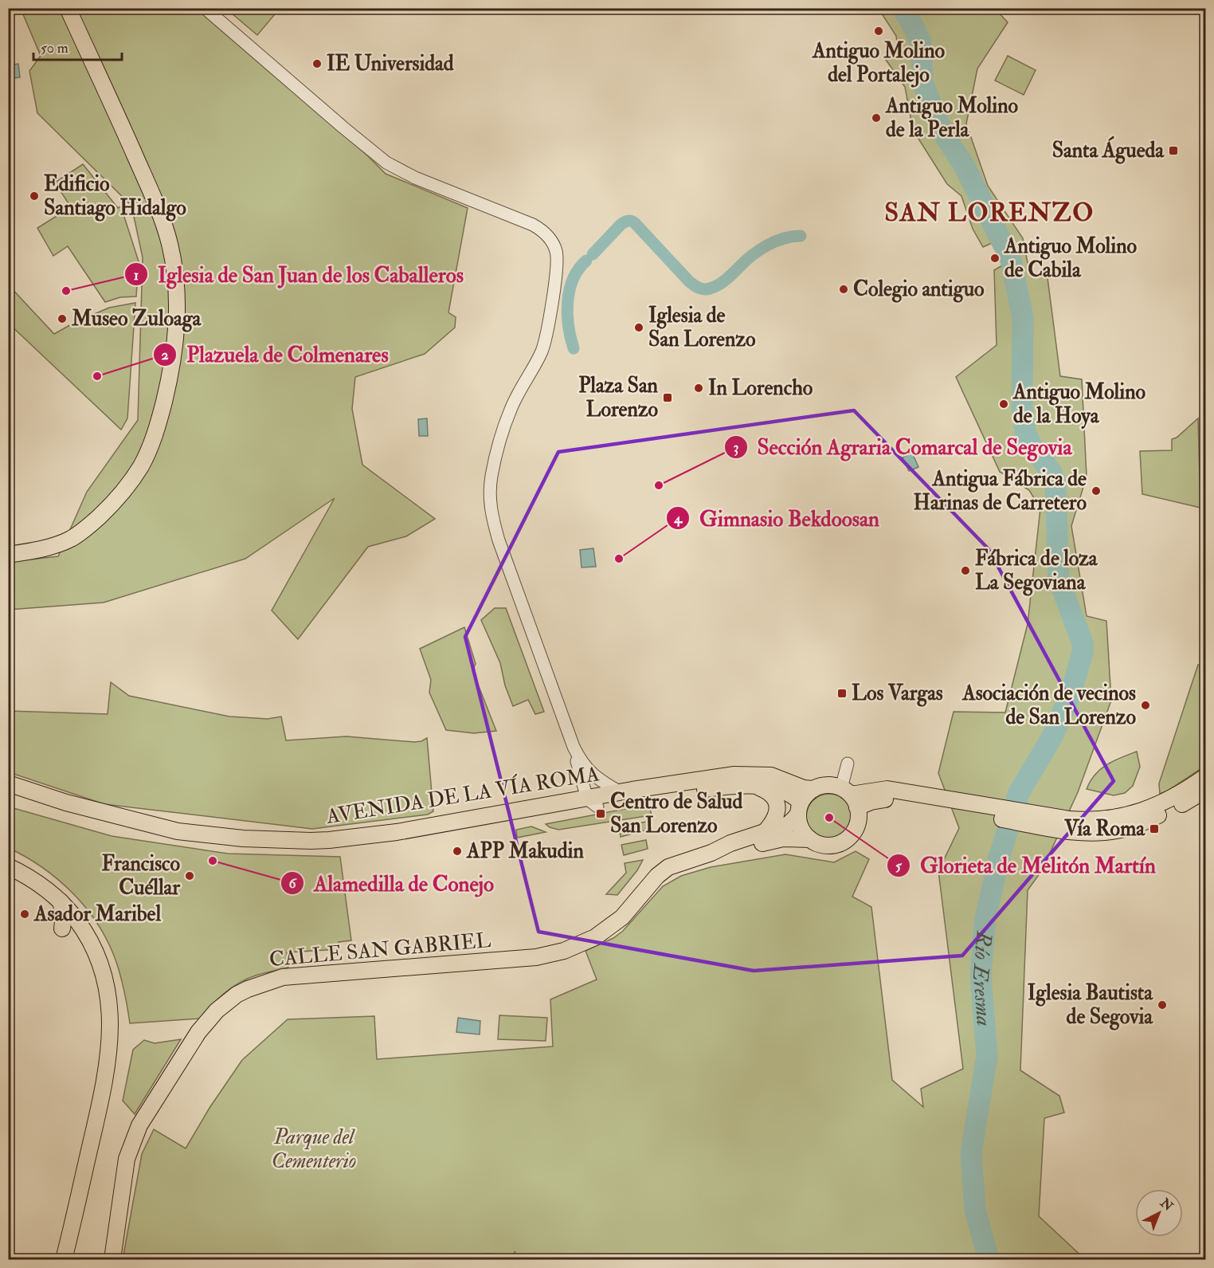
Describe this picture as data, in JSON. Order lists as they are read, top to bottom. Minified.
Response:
{"streets":{"main road":["AVENIDA DE LA VÍA ROMA","CALLE SAN GABRIEL"]},"crossings":[["AVENIDA DE LA VÍA ROMA","CALLE SAN GABRIEL"]],"districts":["SAN LORENZO"],"water":["Río Eresma"],"parks":["Parque del Cementerio"],"places":{"other":["Antiguo Molino del Portalejo","IE Universidad","Antiguo Molino de la Perla","Edificio Santiago Hidalgo","Antiguo Molino de Cabila","Colegio antiguo","Iglesia de San Juan de los Caballeros","Museo Zuloaga","Iglesia de San Lorenzo","Plazuela de Colmenares","In Lorencho","Antiguo Molino de la Hoya","Sección Agraria Comarcal de Segovia","Antigua Fábrica de Harinas de Carretero","Gimnasio Bekdoosan","Fábrica de loza La Segoviana","Asociación de vecinos de San Lorenzo","Glorieta de Melitón Martín","APP Makudin","Alamedilla de Conejo","Francisco Cuéllar","Asador Maribel","Iglesia Bautista de Segovia"],"transit":["Santa Águeda","Plaza San Lorenzo","Los Vargas","Centro de Salud San Lorenzo","Vía Roma"]},"scale_bar":"50 m","north":"top right"}
